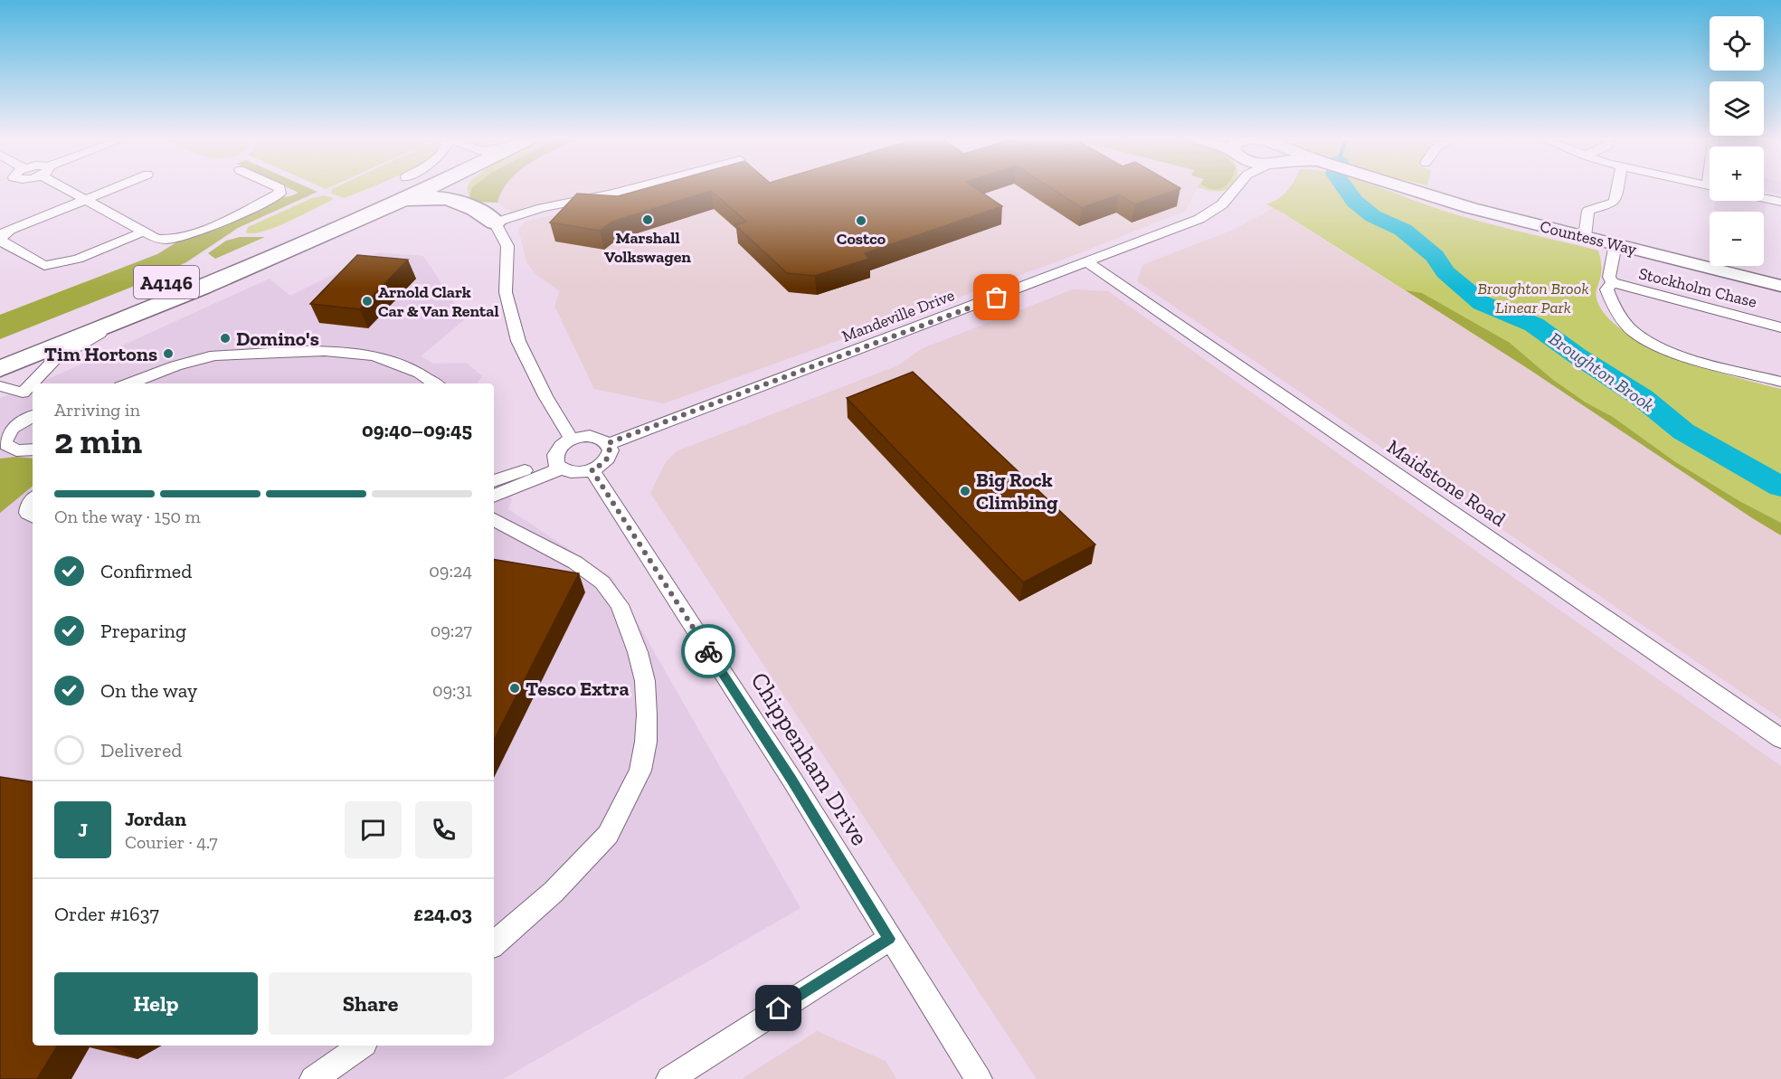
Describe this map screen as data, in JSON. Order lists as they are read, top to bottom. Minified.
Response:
{"streets":{"highway":["A4146"],"street":["Countess Way","Stockholm Chase","Mandeville Drive","Maidstone Road","Chippenham Drive"]},"crossings":[["Countess Way","Stockholm Chase"],["Mandeville Drive","Maidstone Road"],["Mandeville Drive","Chippenham Drive"]],"water":["Broughton Brook"],"parks":["Broughton Brook Linear Park"],"places":["Marshall Volkswagen","Costco","Arnold Clark Car & Van Rental","Domino's","Tim Hortons","Big Rock Climbing","Tesco Extra"],"page":{"map_buttons":["+","−"],"heading":["2 min","Arriving in","09:40–09:45"],"panel":["Jordan","Courier · 4.7","Order #1637","£24.03"],"bar":"On the way · 150 m","list":[["Confirmed","09:24"],["Preparing","09:27"],["On the way","09:31"],"Delivered"],"round":"J","buttons":["Help","Share"]}}
